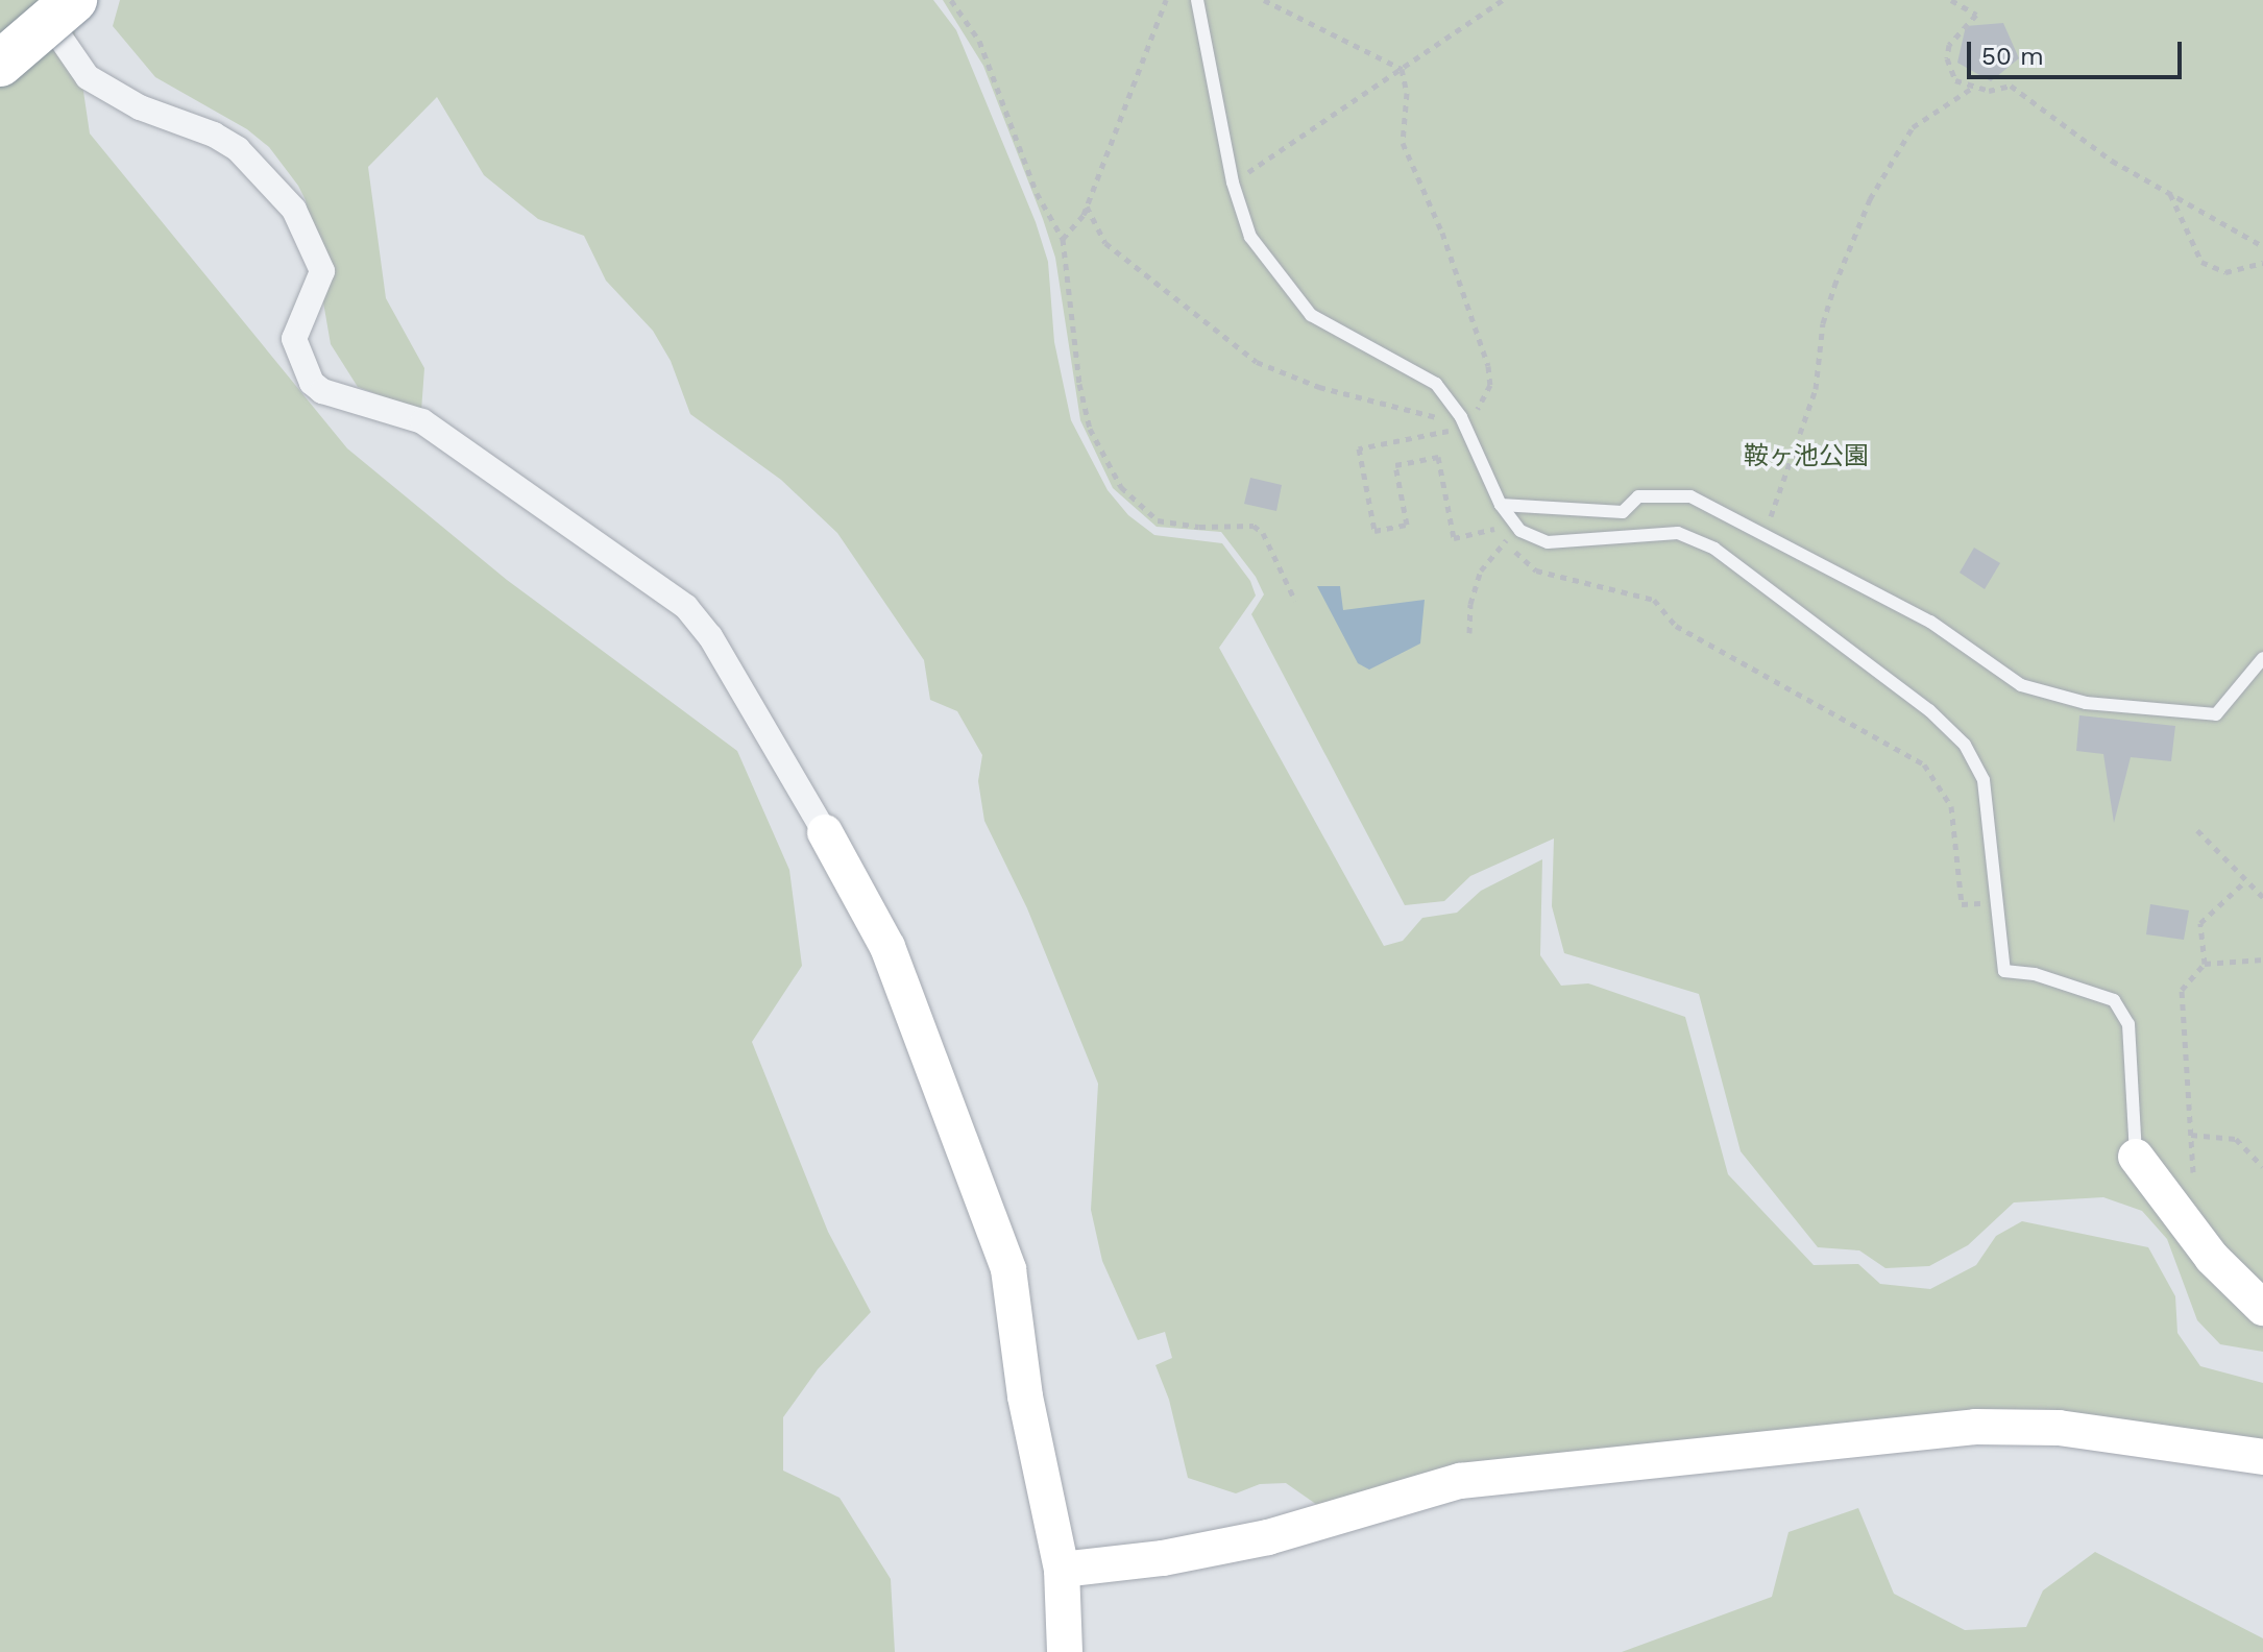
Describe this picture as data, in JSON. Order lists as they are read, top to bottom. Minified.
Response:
{"parks":["鞍ヶ池公園"],"scale_bar":"50 m"}
